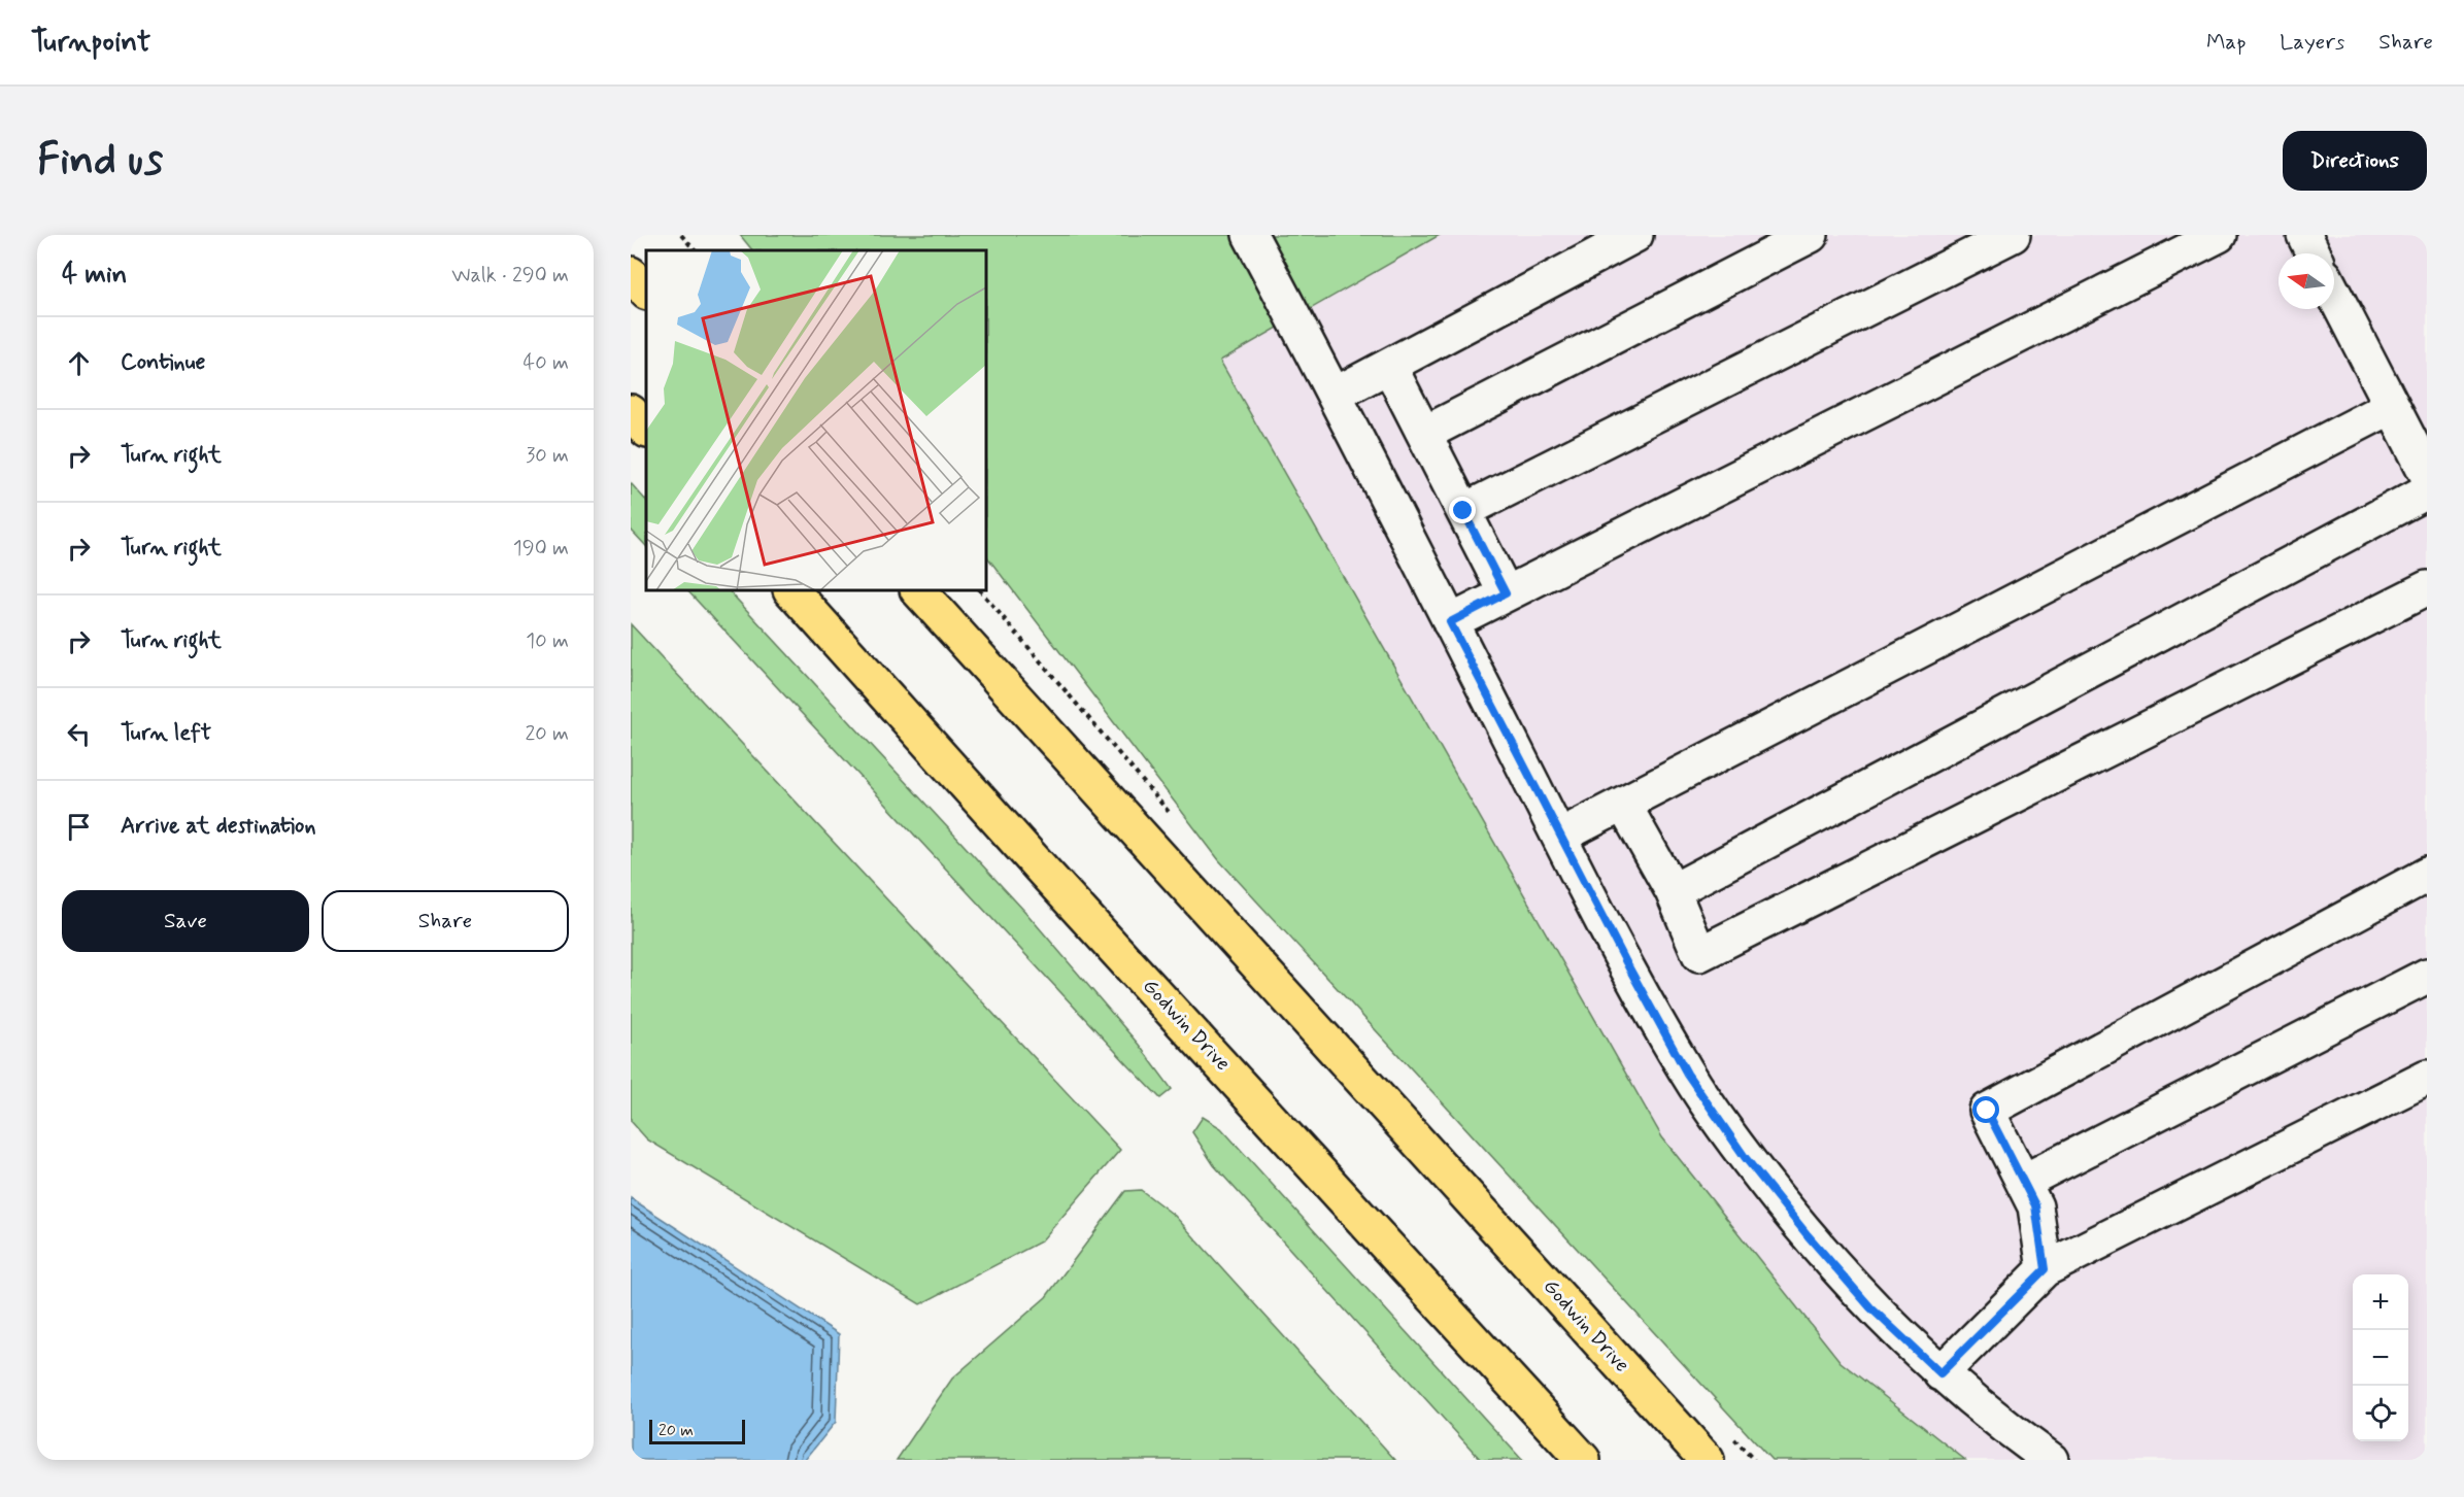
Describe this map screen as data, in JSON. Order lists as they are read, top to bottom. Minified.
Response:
{"streets":{"main road":["Godwin Drive"]},"scale_bar":"20 m","north":"left","page":{"header":"Turnpoint","nav":["Map","Layers","Share"],"buttons":["Directions",["Save","Share"]],"title":"Find us","heading":["4 min","Walk · 290 m"],"list":[["Continue","40 m"],["Turn right","30 m"],["Turn right","190 m"],["Turn right","10 m"],["Turn left","20 m"],"Arrive at destination"],"map_buttons":["+","−"],"scale":"20 m"}}
